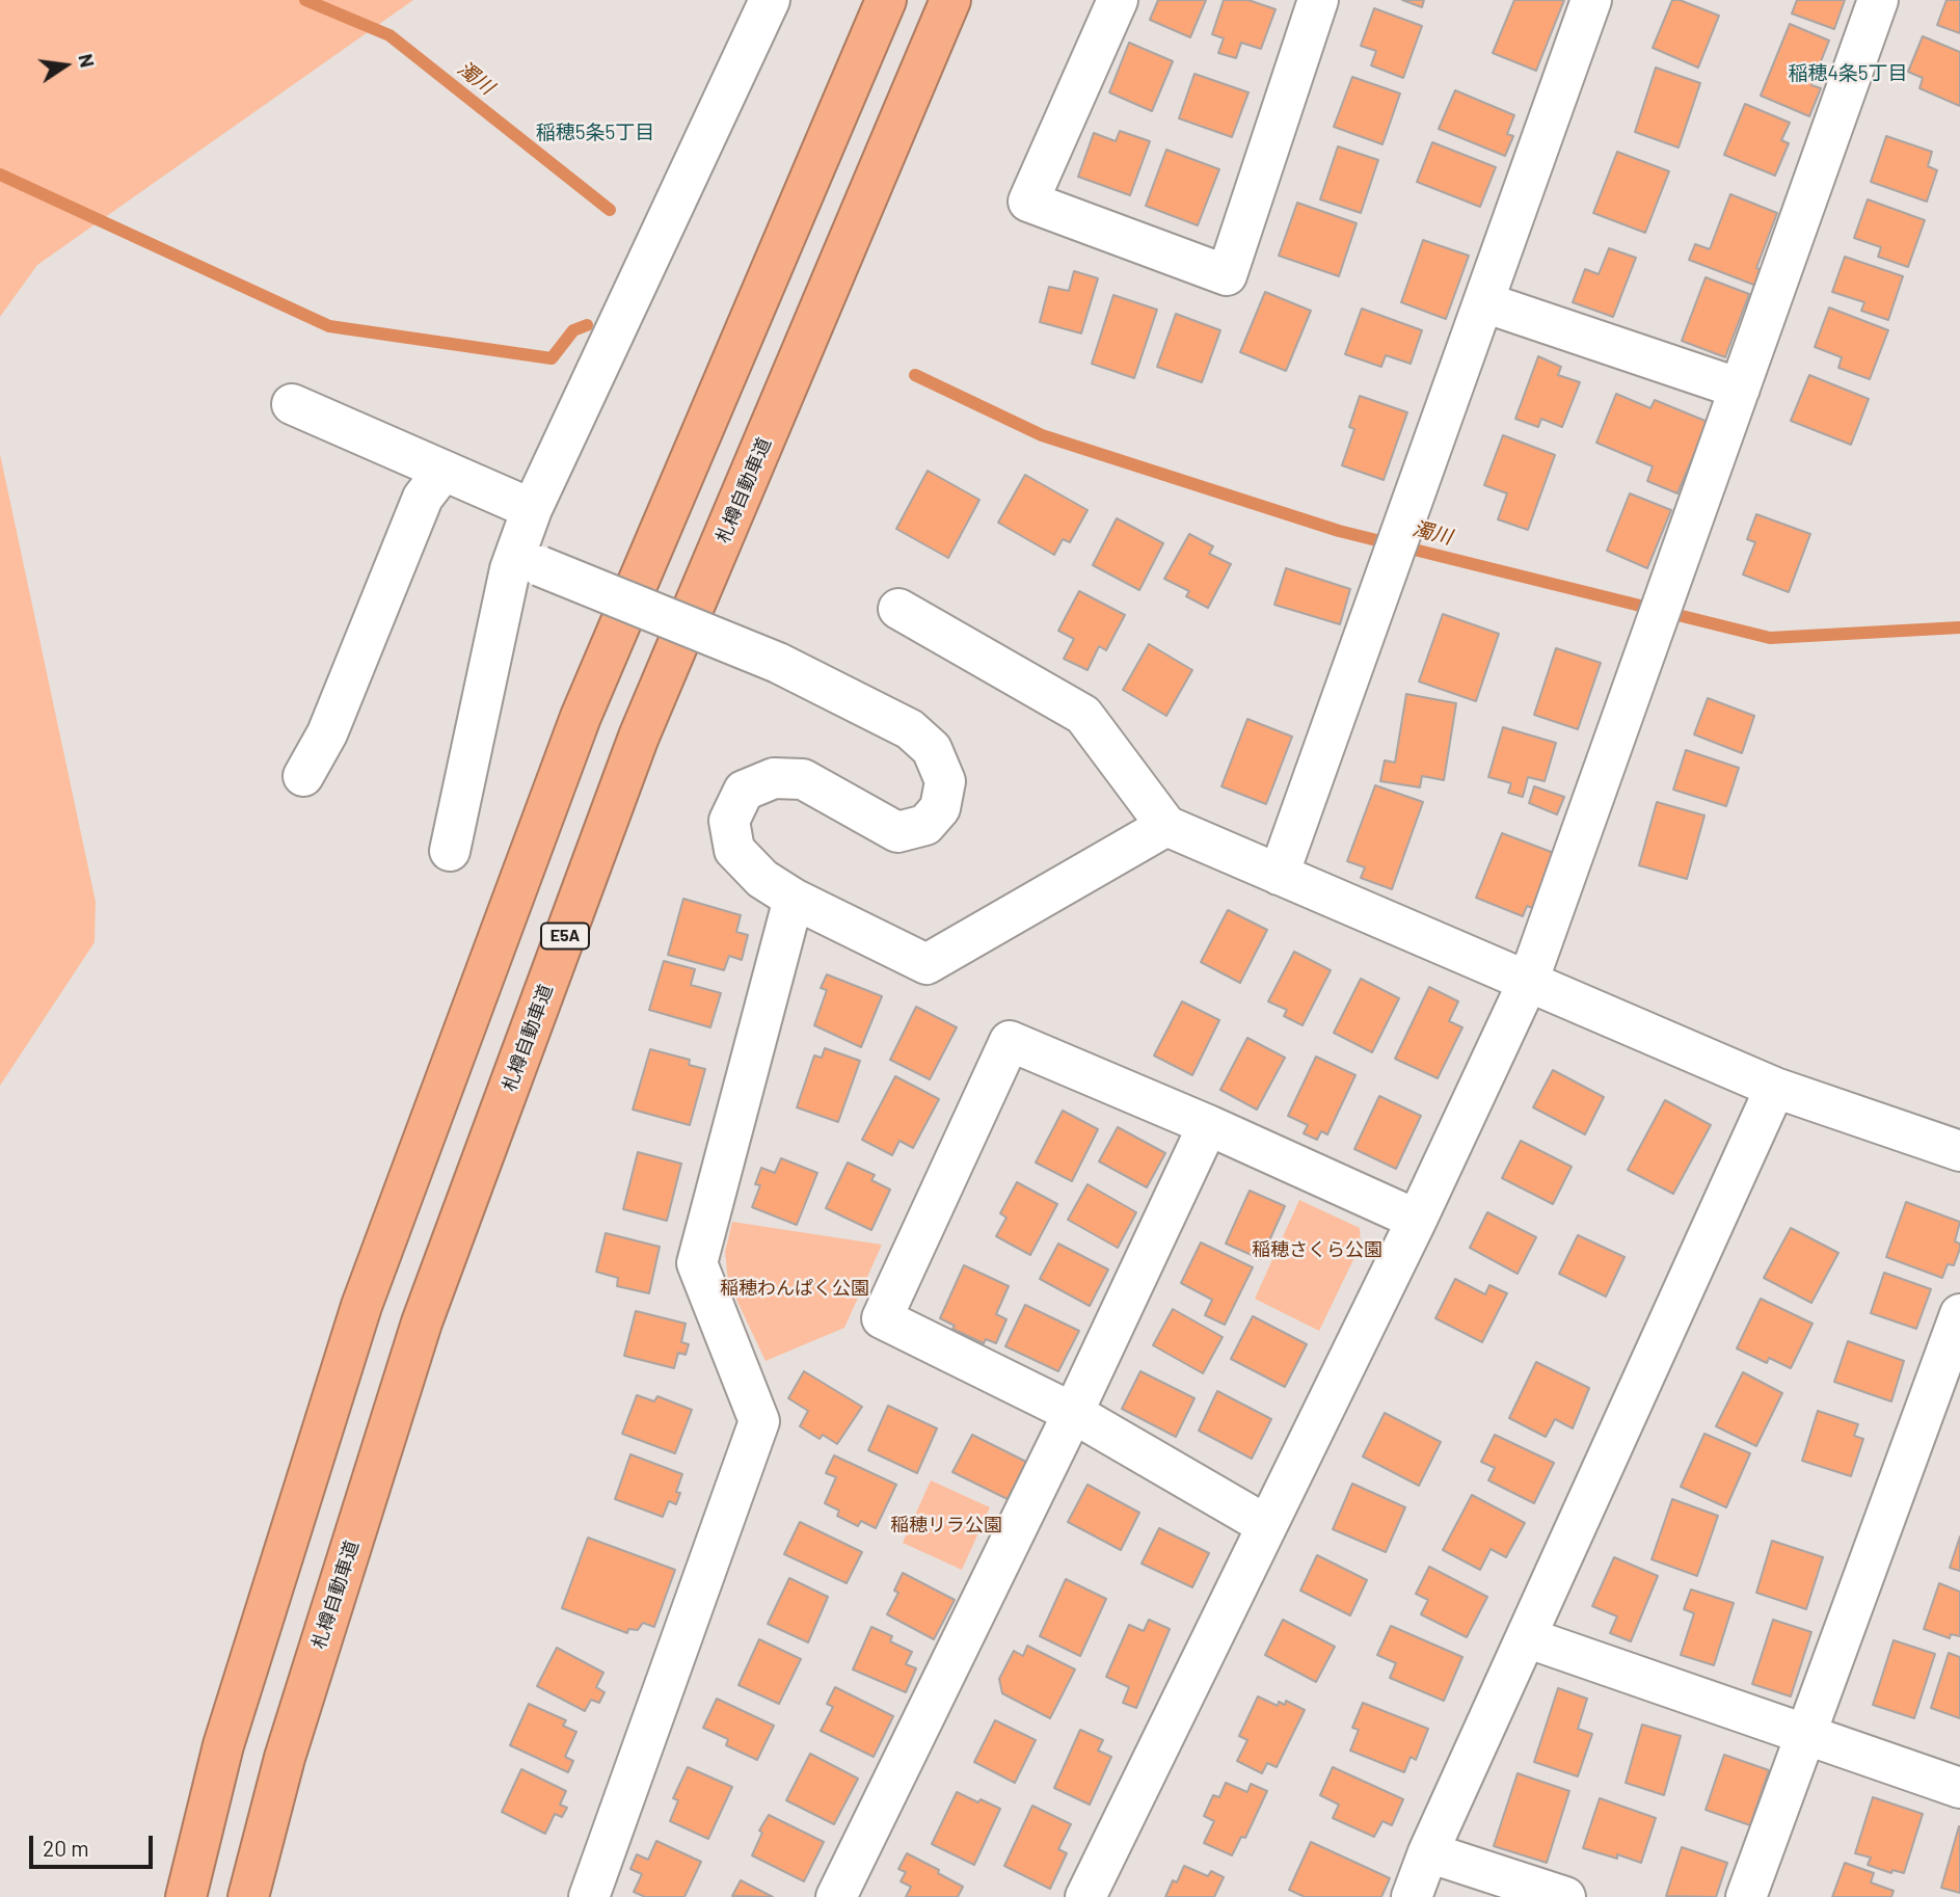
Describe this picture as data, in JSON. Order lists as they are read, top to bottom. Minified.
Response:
{"streets":{"highway":["札樽自動車道","E5A"]},"districts":["稲穂4条5丁目","稲穂5条5丁目"],"water":["濁川"],"parks":["稲穂さくら公園","稲穂わんぱく公園","稲穂リラ公園"],"scale_bar":"20 m","north":"right"}
